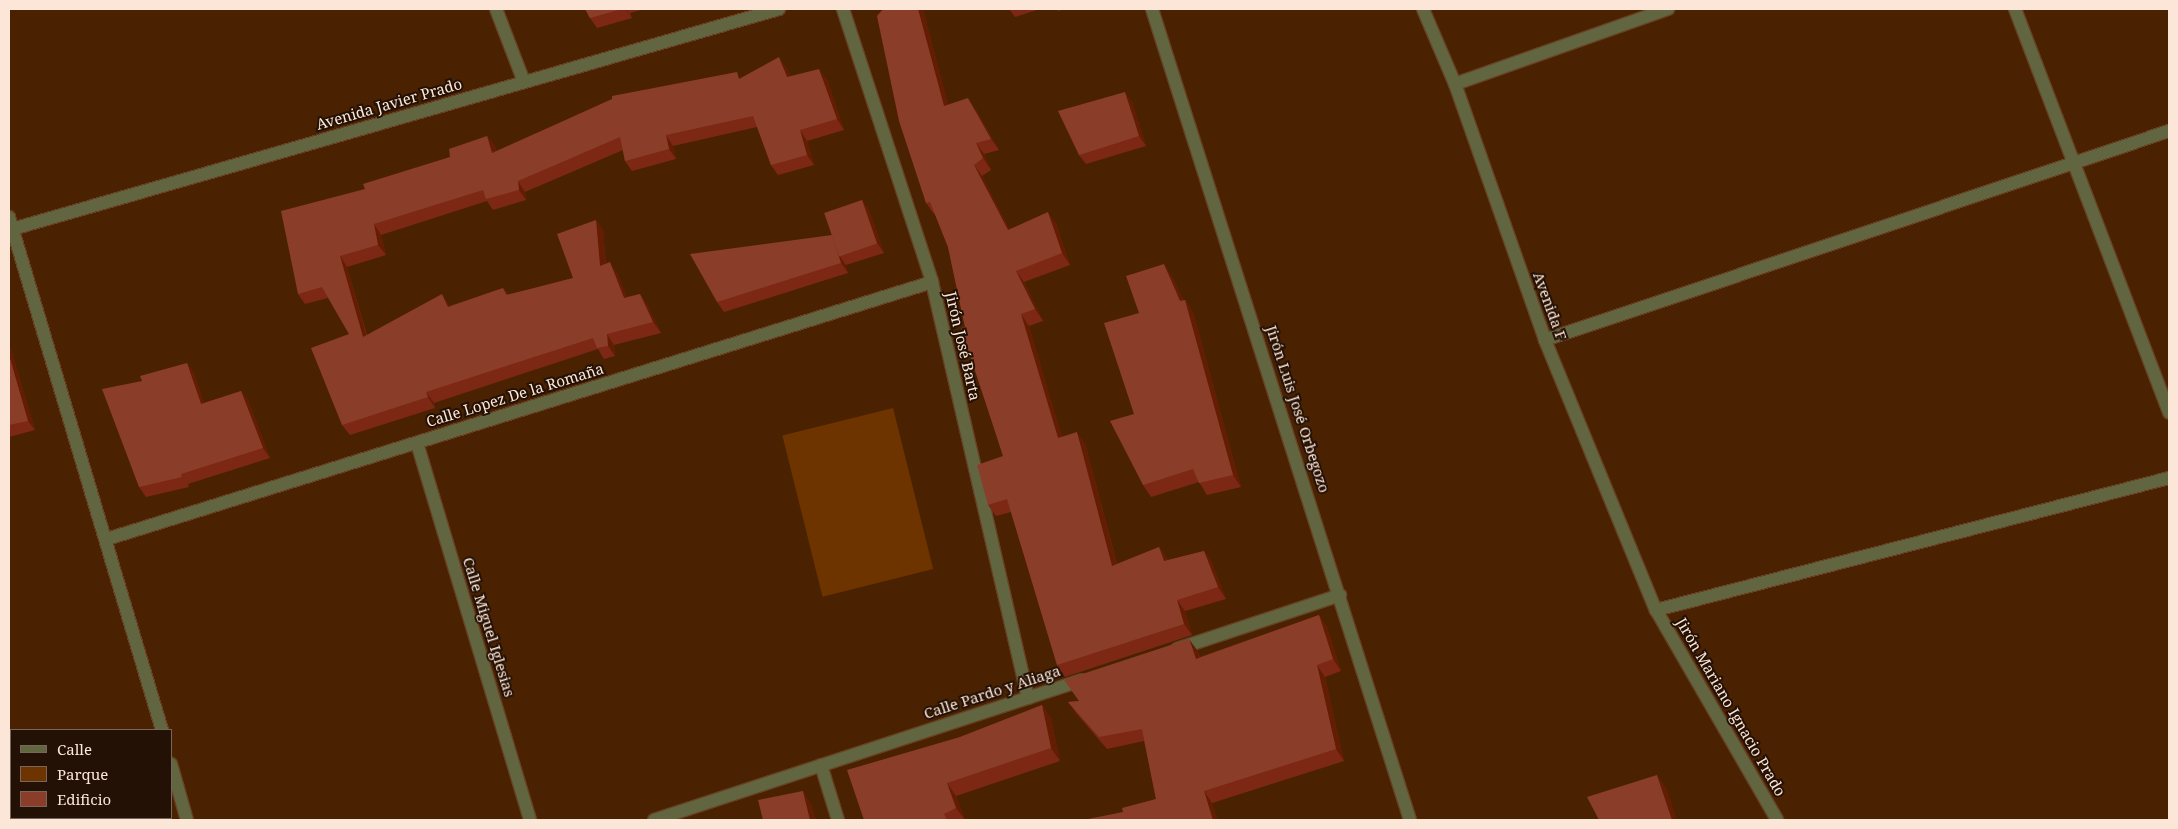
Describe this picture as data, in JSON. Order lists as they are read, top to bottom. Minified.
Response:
{"streets":{"street":["Avenida Javier Prado","Avenida F","Jirón José Barta","Calle Lopez De la Romaña","Jirón Luis José Orbegozo","Calle Miguel Iglesias","Calle Pardo y Aliaga","Jirón Mariano Ignacio Prado"]},"crossings":[["Avenida F","Jirón Mariano Ignacio Prado"],["Jirón José Barta","Calle Lopez De la Romaña"],["Jirón José Barta","Calle Pardo y Aliaga"],["Calle Lopez De la Romaña","Calle Miguel Iglesias"]],"legend":["Calle","Parque","Edificio"]}
